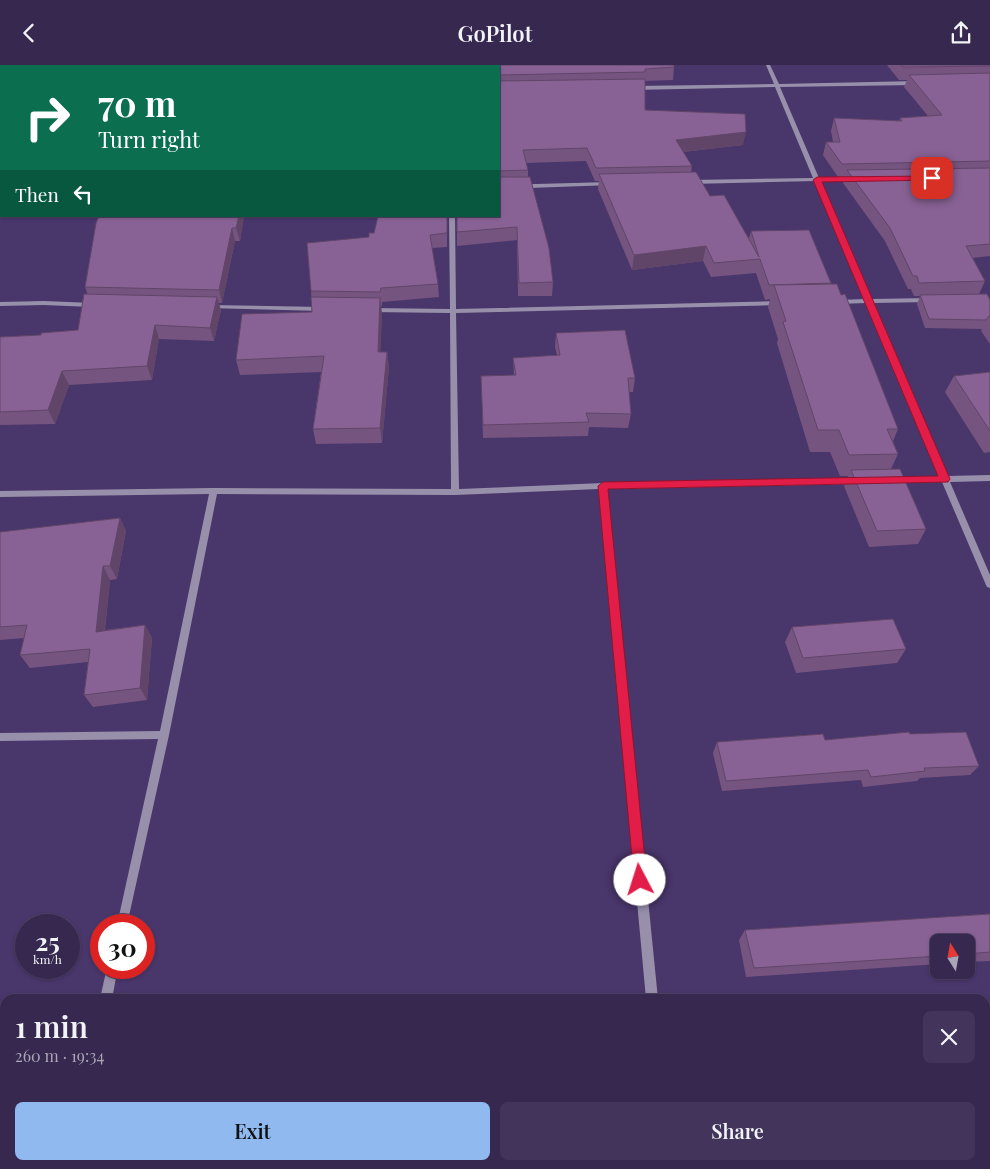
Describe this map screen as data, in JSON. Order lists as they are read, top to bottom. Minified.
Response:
{"north":"top","page":{"header":"GoPilot","turn":["70 m","Turn right"],"then":"Then","speed":"25 km/h","limit":"30","heading":["1 min","260 m · 19:34"],"buttons":["Exit","Share"]}}
